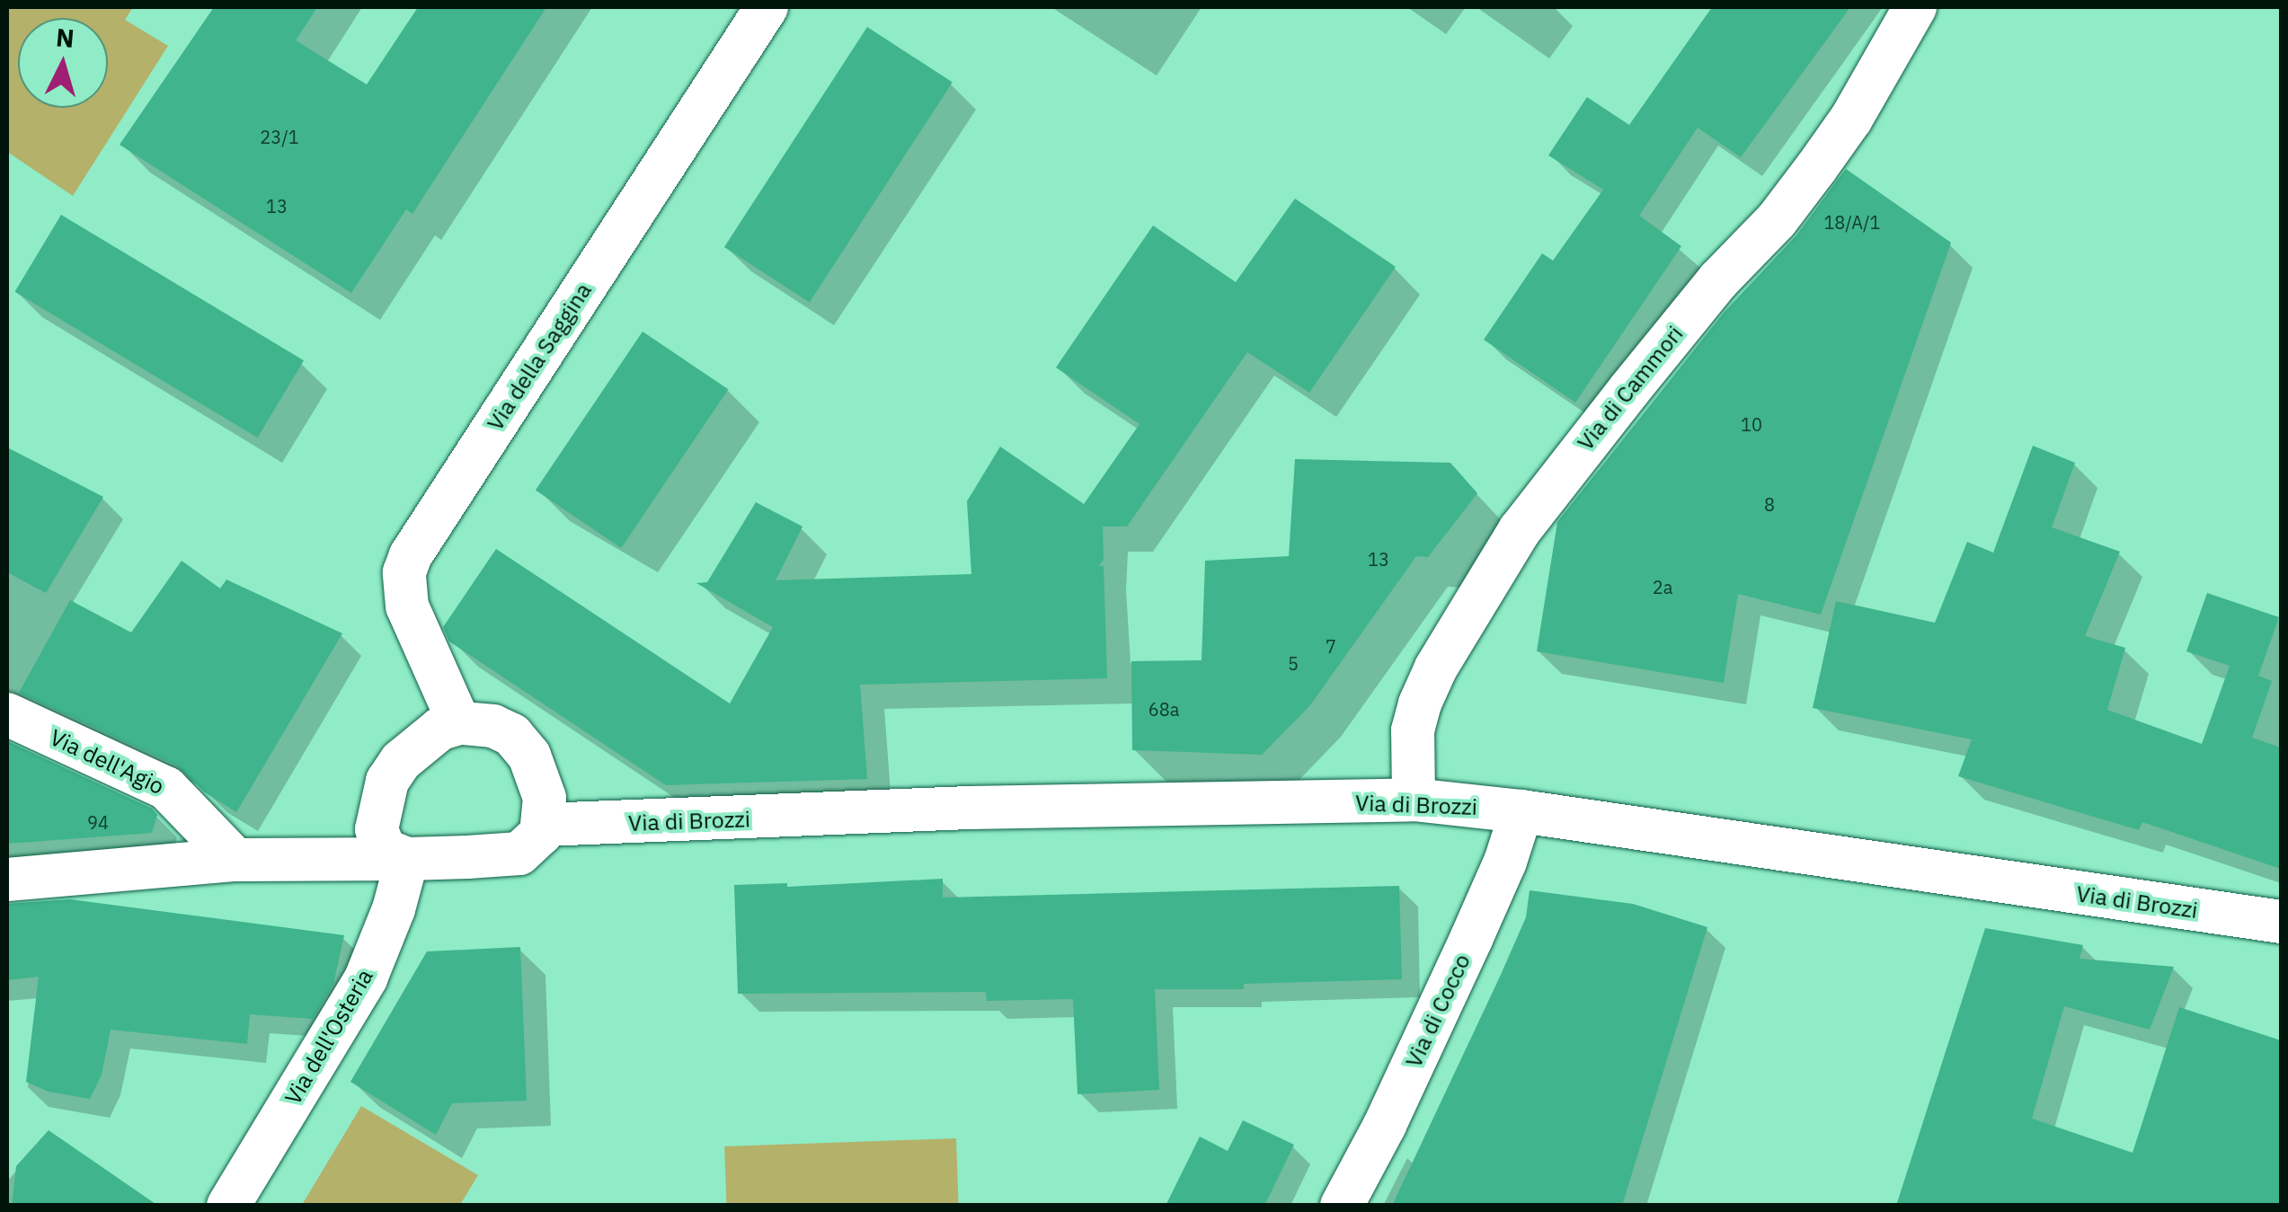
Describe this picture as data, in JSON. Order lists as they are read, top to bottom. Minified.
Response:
{"streets":{"street":["Via della Saggina","Via di Cammori","Via dell'Agio","Via di Brozzi","Via di Cocco","Via dell'Osteria"]},"crossings":[["Via della Saggina","Via di Brozzi"],["Via della Saggina","Via dell'Osteria"],["Via di Cammori","Via di Brozzi"],["Via di Brozzi","Via di Cocco"],["Via di Brozzi","Via dell'Osteria"]],"house_numbers":["23/1","13","18/A/1","10","8","13","2a","7","5","68a","94"],"north":"top"}
